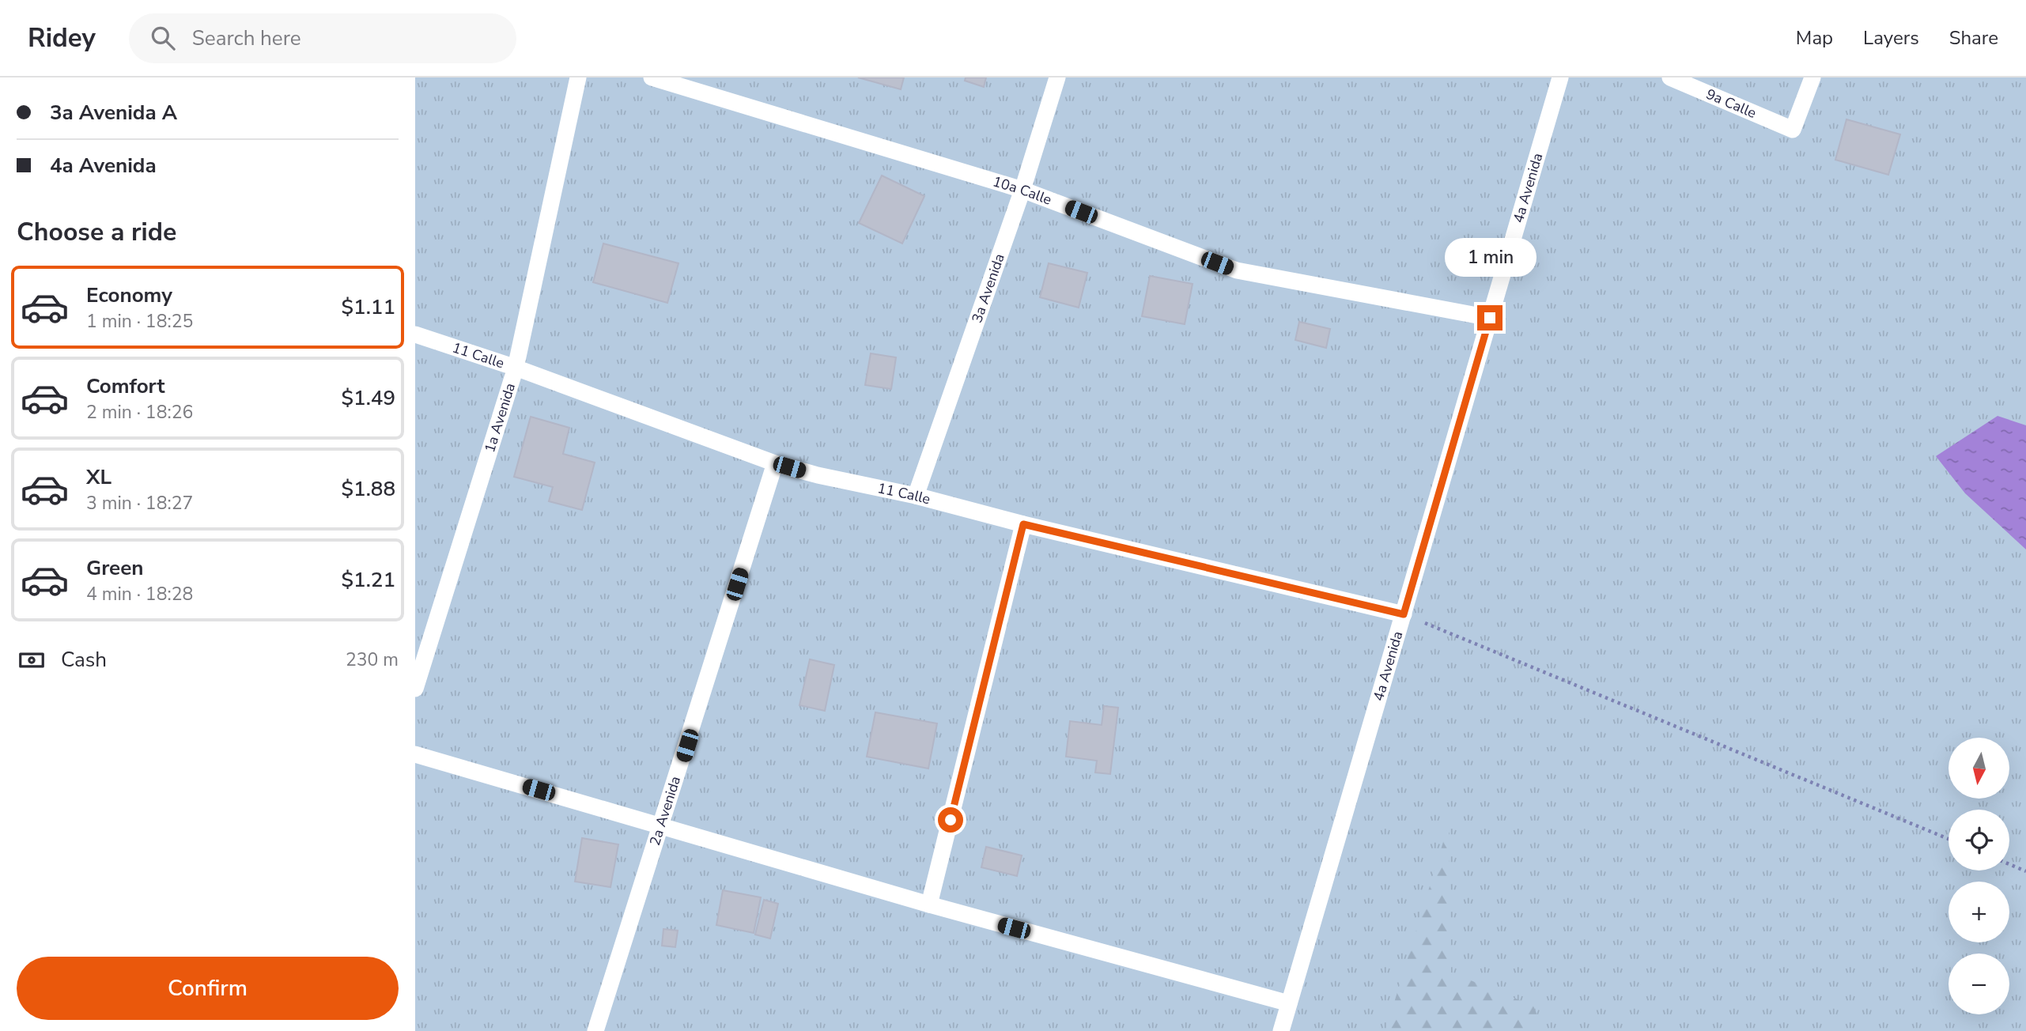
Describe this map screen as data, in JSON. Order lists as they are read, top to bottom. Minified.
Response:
{"streets":{"street":["9a Calle","4a Avenida","10a Calle","3a Avenida","11 Calle","1a Avenida","2a Avenida"]},"crossings":[["4a Avenida","10a Calle"],["4a Avenida","11 Calle"],["10a Calle","3a Avenida"],["3a Avenida","11 Calle"],["11 Calle","1a Avenida"],["11 Calle","2a Avenida"]],"north":"bottom","page":{"header":"Ridey","search":"Search here","nav":["Map","Layers","Share"],"banner":["3a Avenida A","4a Avenida"],"heading":"Choose a ride","bubble":"1 min","list":[{"name":"Economy","note":"1 min · 18:25","value":"$1.11"},{"name":"Comfort","note":"2 min · 18:26","value":"$1.49"},{"name":"XL","note":"3 min · 18:27","value":"$1.88"},{"name":"Green","note":"4 min · 18:28","value":"$1.21"}],"pay":["Cash","230 m"],"map_buttons":["+","−"],"buttons":"Confirm"}}
